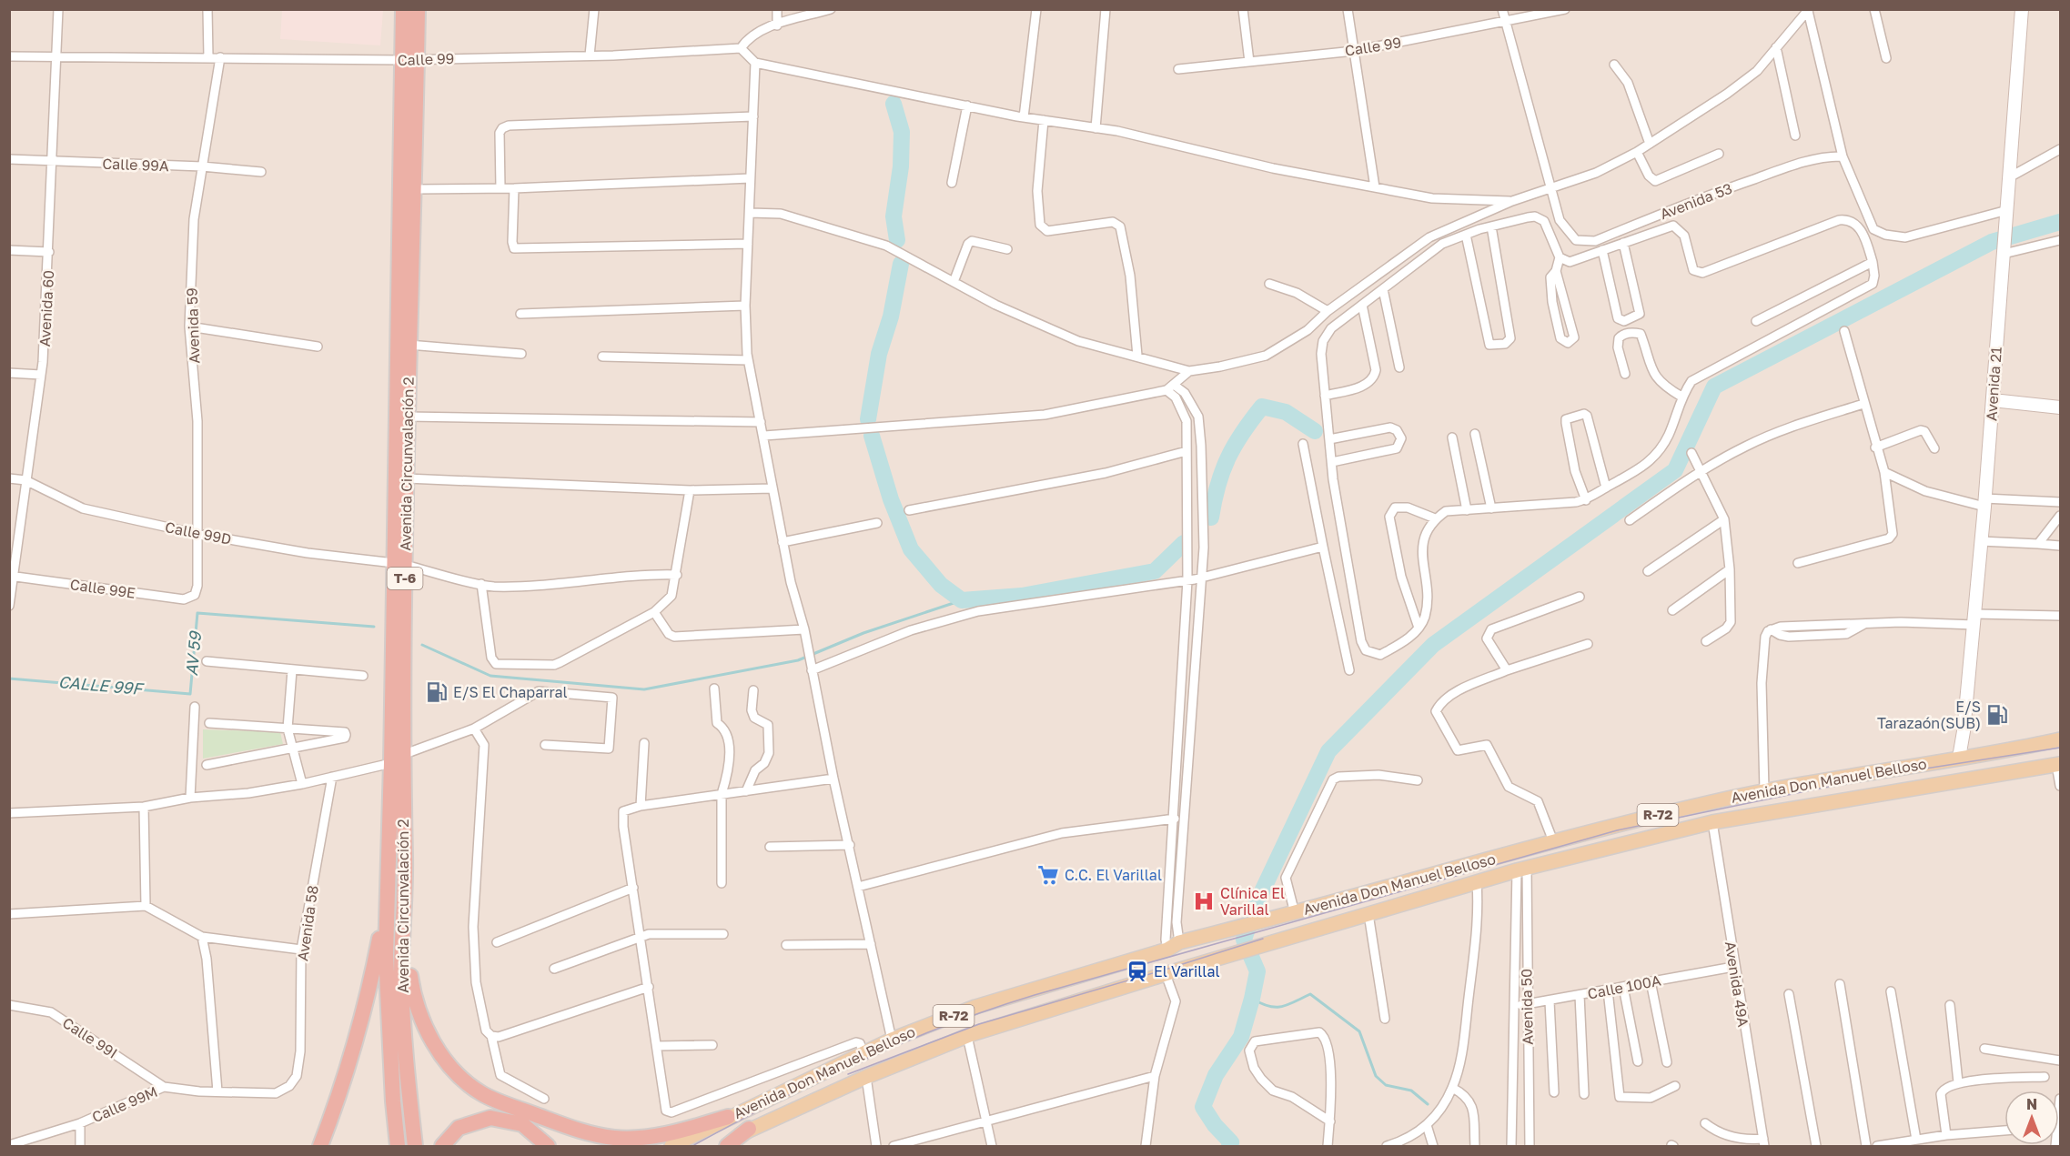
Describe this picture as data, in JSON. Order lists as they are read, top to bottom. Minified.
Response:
{"streets":{"highway":["Avenida Circunvalación 2","T-6"],"main road":["Avenida Don Manuel Belloso","R-72"],"street":["Calle 99","Calle 99A","Avenida 53","Avenida 60","Avenida 59","Avenida 21","Calle 99D","Calle 99E","Avenida 58","Avenida 49A","Calle 100A","Avenida 50","Calle 99I","Calle 99M"]},"crossings":[["Calle 99","Avenida 53"],["Calle 99","Avenida 60"],["Calle 99","Avenida 59"],["Calle 99","Avenida Circunvalación 2"],["Calle 99A","Avenida 60"],["Calle 99A","Avenida 59"],["Avenida 60","Calle 99D"],["Avenida 60","Calle 99E"],["Avenida 59","Calle 99D"],["Avenida 59","Calle 99E"],["Avenida 21","Avenida Don Manuel Belloso"],["Avenida Circunvalación 2","Calle 99D"],["Avenida Don Manuel Belloso","Avenida 49A"],["Avenida Don Manuel Belloso","Avenida 50"],["Avenida 58","Calle 99M"],["Avenida 49A","Calle 100A"],["Calle 100A","Avenida 50"],["Calle 99I","Calle 99M"]],"water":["AV 59","CALLE 99F"],"places":{"fuel station":["E/S El Chaparral","E/S Tarazaón(SUB)"],"supermarket":["C.C. El Varillal"],"hospital":["Clínica El Varillal"],"station":["El Varillal"]},"north":"top"}
